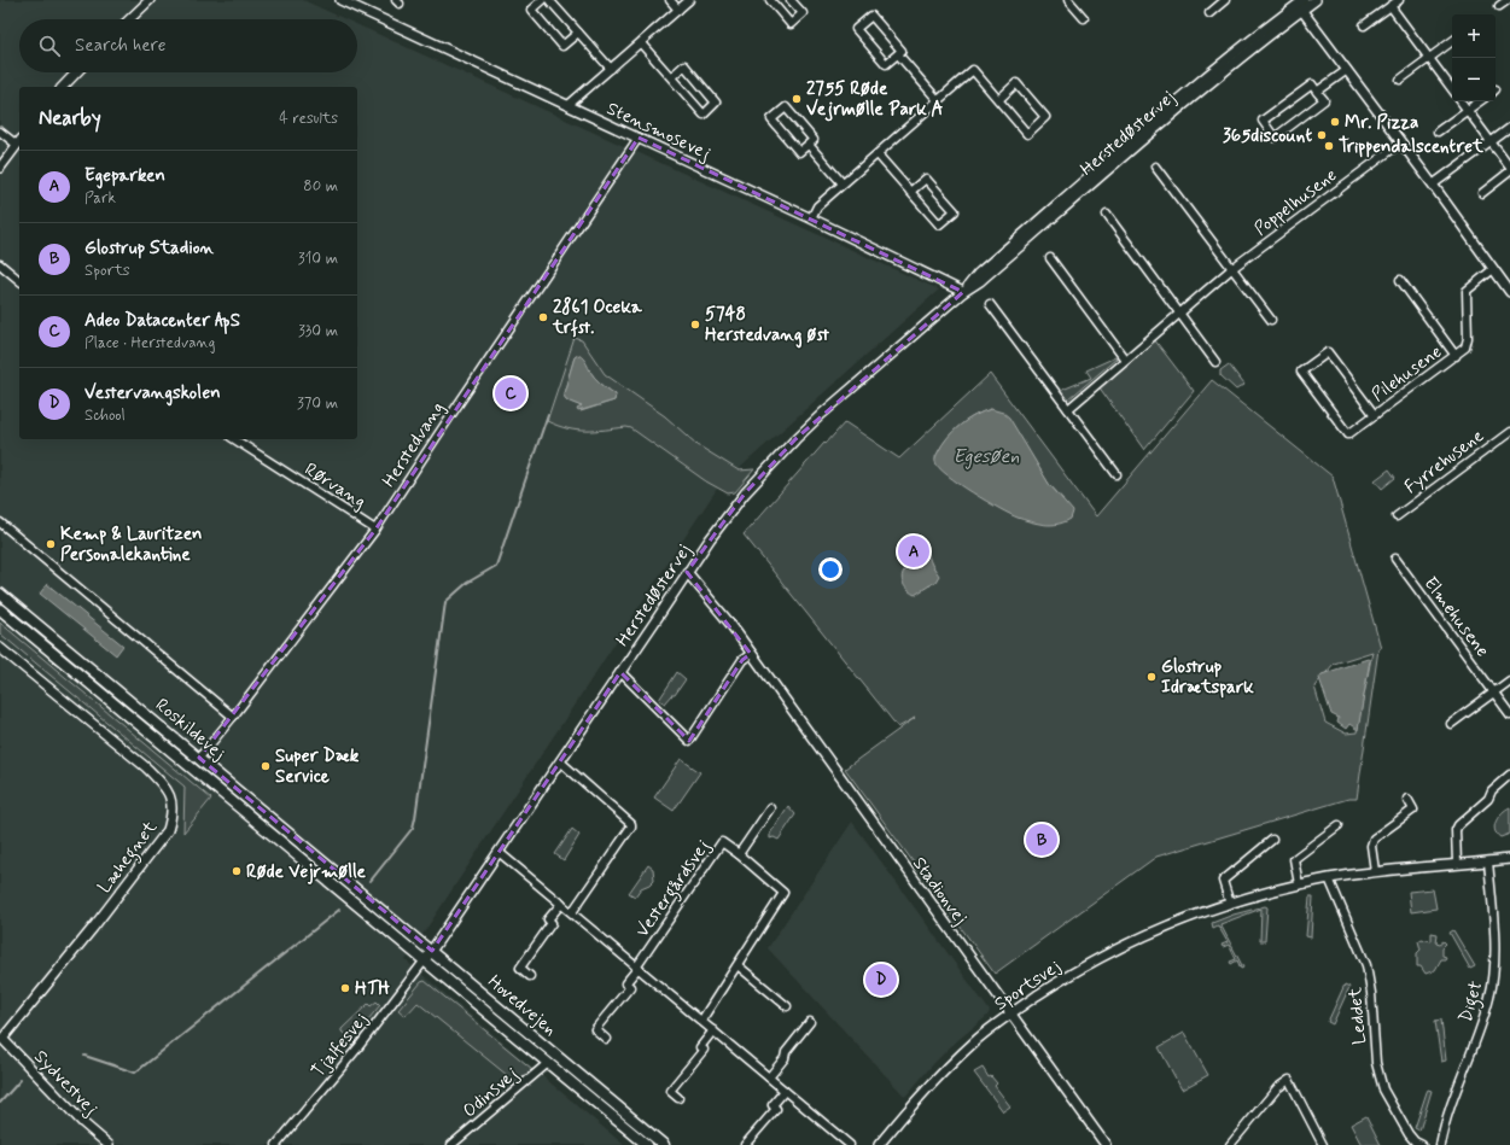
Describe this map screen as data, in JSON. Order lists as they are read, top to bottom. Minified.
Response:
{"streets":{"main road":["Roskildevej","Hovedvejen"],"street":["Stensmosevej","Herstedøstervej","Poppelhusene","Pilehusene","Herstedvang","Fyrrehusene","Rørvang","Elmehusene","Læhegnet","Vestergårdsvej","Stadionvej","Sportsvej","Diget","Leddet","Tjalfesvej","Sydvestvej","Odinsvej"]},"crossings":[["Stensmosevej","Herstedøstervej"],["Stensmosevej","Herstedvang"],["Herstedøstervej","Vestergårdsvej"],["Herstedøstervej","Stadionvej"],["Herstedøstervej","Hovedvejen"],["Herstedøstervej","Tjalfesvej"],["Herstedvang","Rørvang"],["Herstedvang","Roskildevej"],["Roskildevej","Hovedvejen"],["Læhegnet","Sydvestvej"],["Stadionvej","Sportsvej"],["Sportsvej","Diget"],["Sportsvej","Leddet"],["Hovedvejen","Tjalfesvej"],["Hovedvejen","Odinsvej"]],"water":["Egesøen"],"places":["2755 Røde Vejrmølle Park A","Mr. Pizza","365discount","Trippendalscentret","2861 Oceka trfst.","5748 Herstedvang øst","Kemp & Lauritzen Personalekantine","Glostrup Idrætspark","Super Dæk Service","Røde Vejrmølle","HTH"],"page":{"map_buttons":["+","−"],"search":"Search here","heading":["Nearby","4 results"],"list":[{"mark":"A","name":"Egeparken","note":"Park","value":"80 m"},{"mark":"B","name":"Glostrup Stadion","note":"Sports","value":"310 m"},{"mark":"C","name":"Adeo Datacenter ApS","note":"Place · Herstedvang","value":"330 m"},{"mark":"D","name":"Vestervangskolen","note":"School","value":"370 m"}],"pins":["C","A","B","D"]}}
